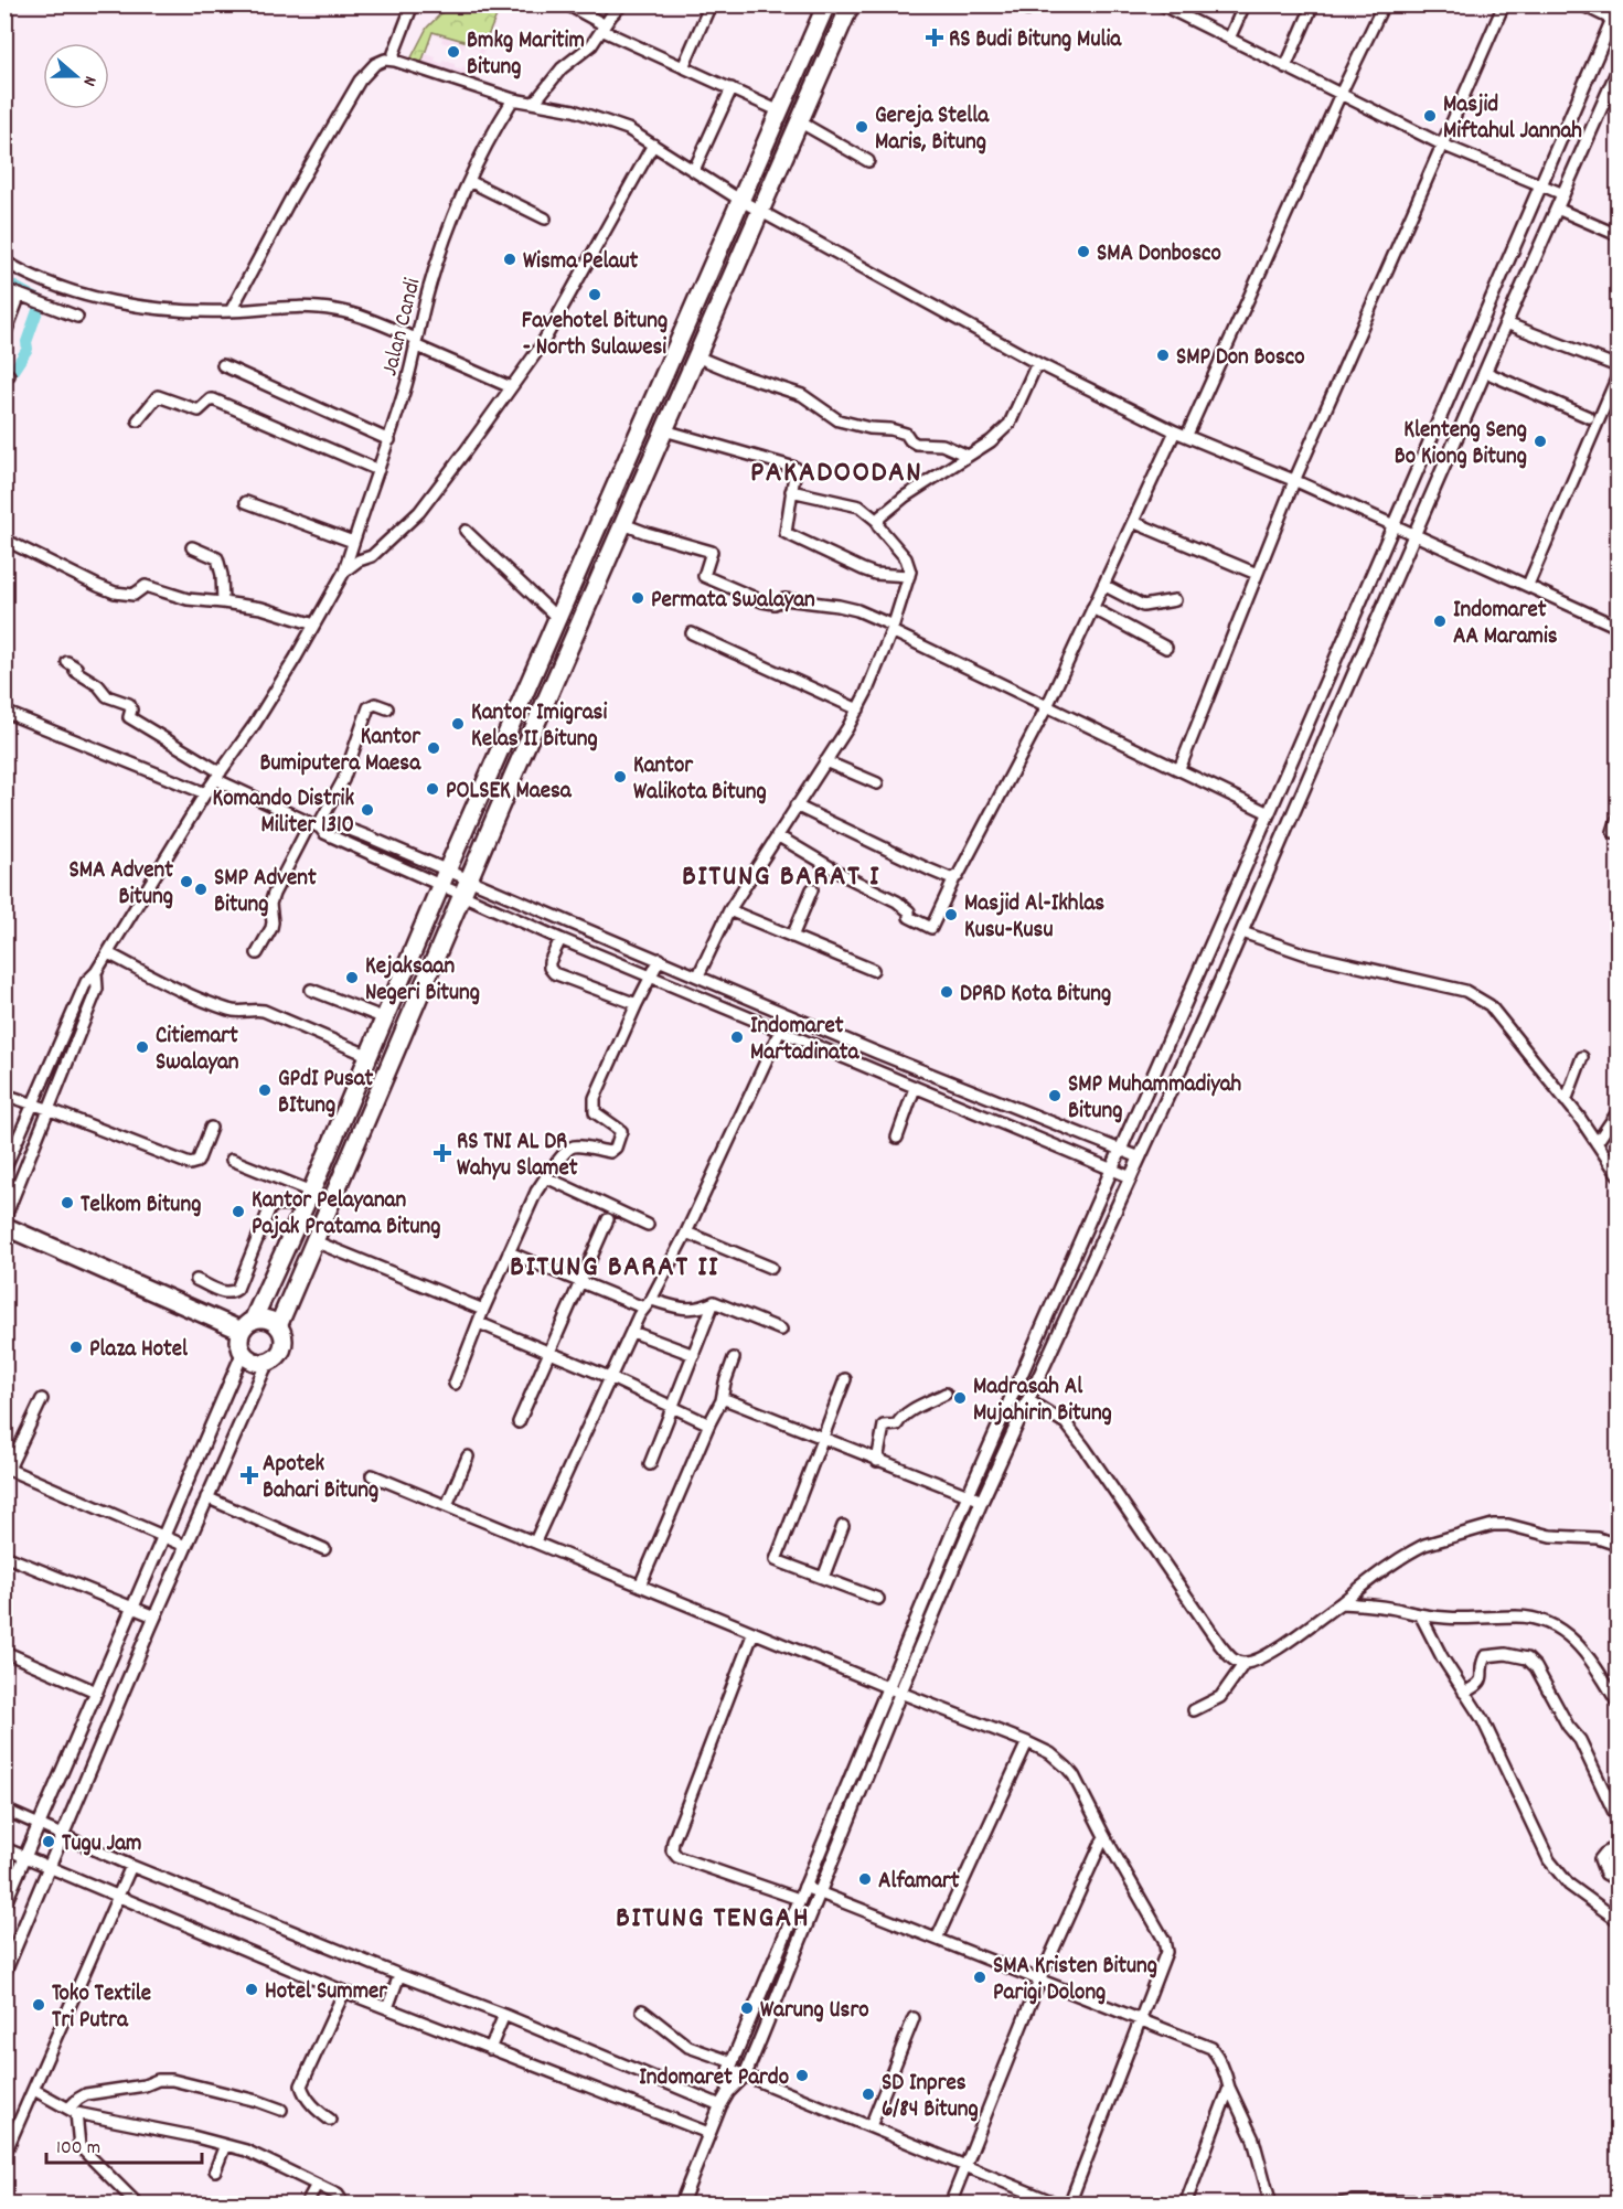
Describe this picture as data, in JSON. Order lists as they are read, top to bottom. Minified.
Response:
{"streets":{"street":["Jalan Candi"]},"districts":["PAKADOODAN","BITUNG BARAT I","BITUNG BARAT II","BITUNG TENGAH"],"places":{"health":["RS Budi Bitung Mulia","RS TNI AL DR Wahyu Slamet","Apotek Bahari Bitung"],"other":["Bmkg Maritim Bitung","Masjid Miftahul Jannah","Gereja Stella Maris, Bitung","SMA Donbosco","Wisma Pelaut","Favehotel Bitung - North Sulawesi","SMP Don Bosco","Klenteng Seng Bo Kiong Bitung","Permata Swalayan","Indomaret AA Maramis","Kantor Imigrasi Kelas II Bitung","Kantor Bumiputera Maesa","Kantor Walikota Bitung","POLSEK Maesa","Komando Distrik Militer 1310","SMA Advent Bitung","SMP Advent Bitung","Masjid Al-Ikhlas Kusu-Kusu","Kejaksaan Negeri Bitung","DPRD Kota Bitung","Indomaret Martadinata","Citiemart Swalayan","GPdI Pusat BItung","SMP Muhammadiyah Bitung","Telkom Bitung","Kantor Pelayanan Pajak Pratama Bitung","Plaza Hotel","Madrasah Al Mujahirin Bitung","Tugu Jam","Alfamart","SMA Kristen Bitung Parigi Dolong","Hotel Summer","Toko Textile Tri Putra","Warung Usro","Indomaret Pardo","SD Inpres 6/84 Bitung"]},"scale_bar":"100 m","north":"right"}
